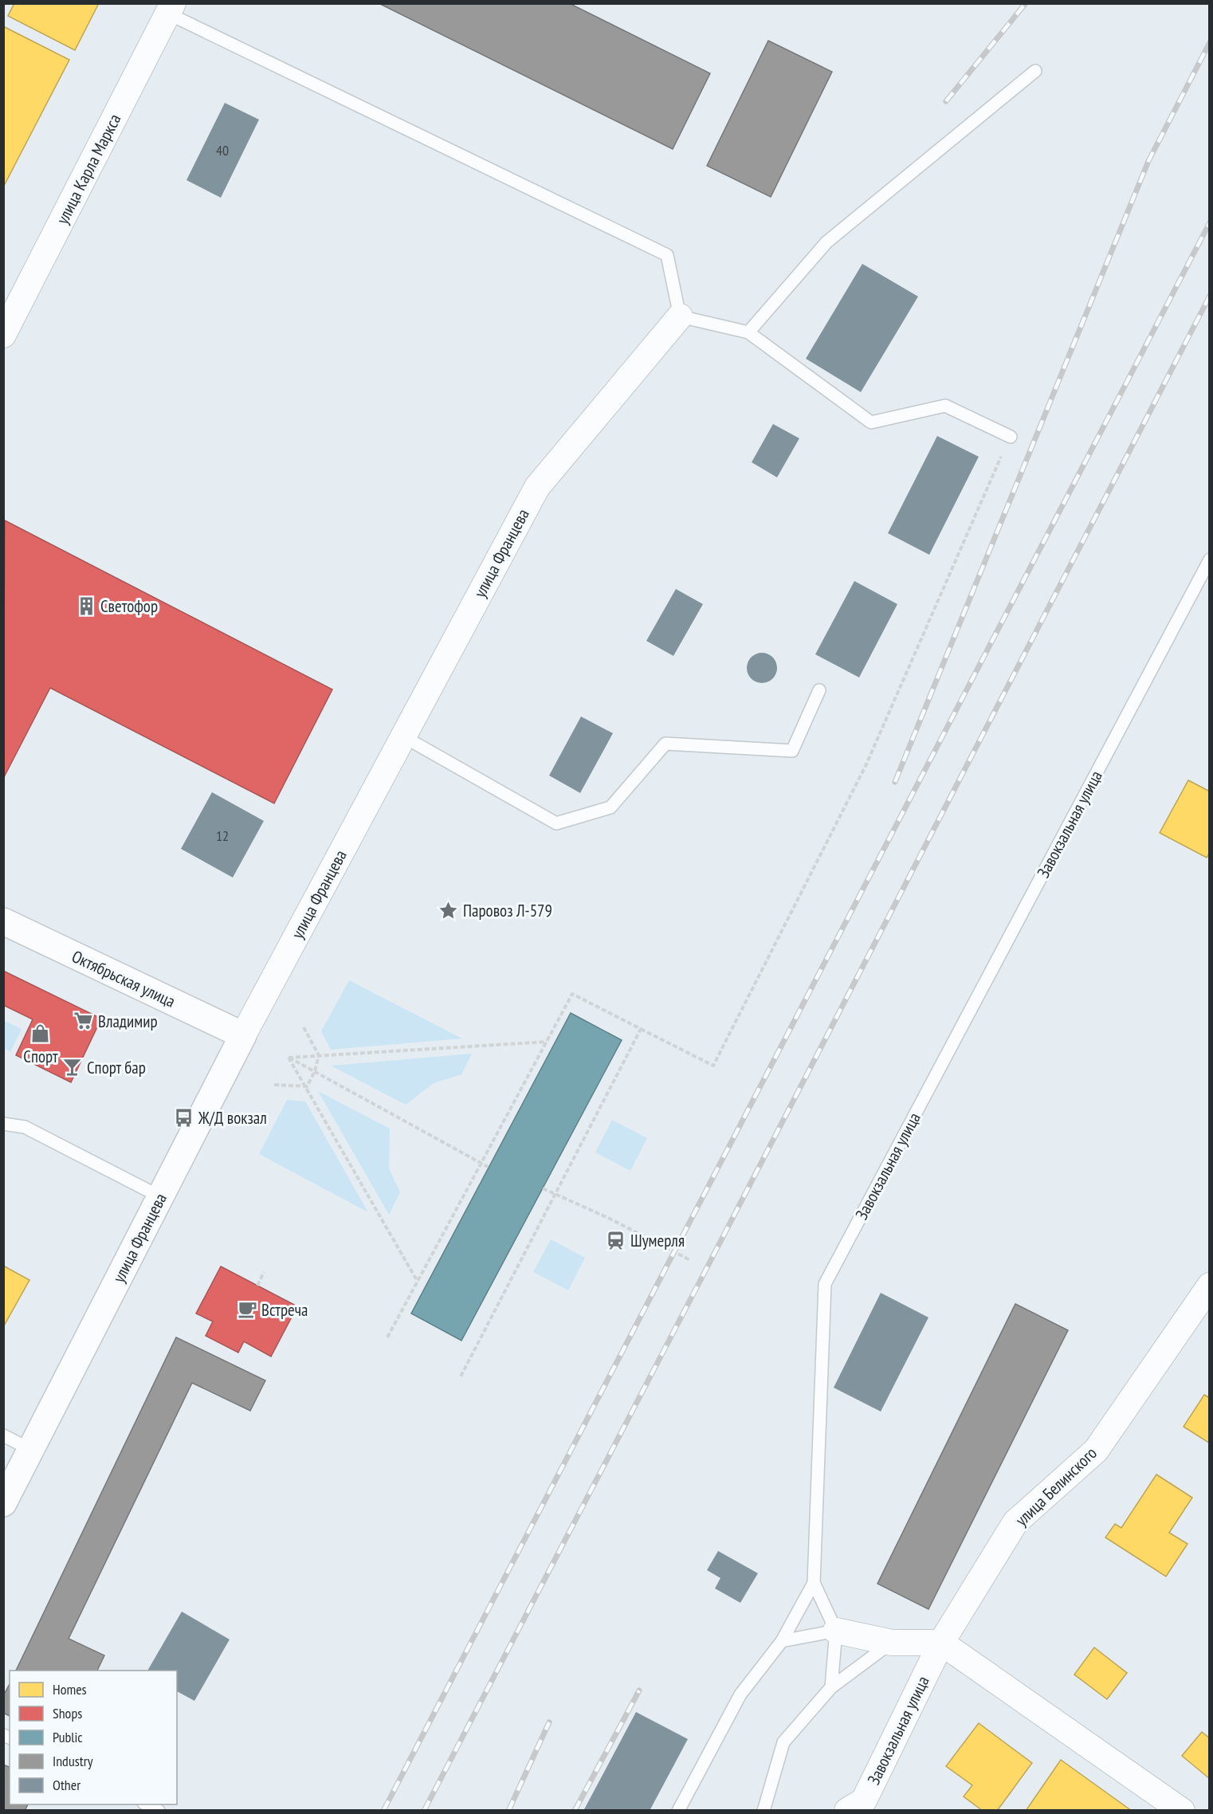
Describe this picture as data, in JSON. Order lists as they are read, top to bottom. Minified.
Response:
{"streets":{"main road":["улица Францева","Октябрьская улица"],"street":["улица Карла Маркса","Завокзальная улица","улица Белинского"]},"crossings":[["улица Францева","Октябрьская улица"],["Завокзальная улица","улица Белинского"]],"places":{"building":["Светофор"],"place":["Паровоз Л-579"],"supermarket":["Владимир"],"shop":["Спорт"],"bar":["Спорт бар"],"bus stop":["Ж/Д вокзал"],"station":["Шумерля"],"cafe":["Встреча"]},"house_numbers":["40","12"],"legend":["Homes","Shops","Public","Industry","Other"]}
